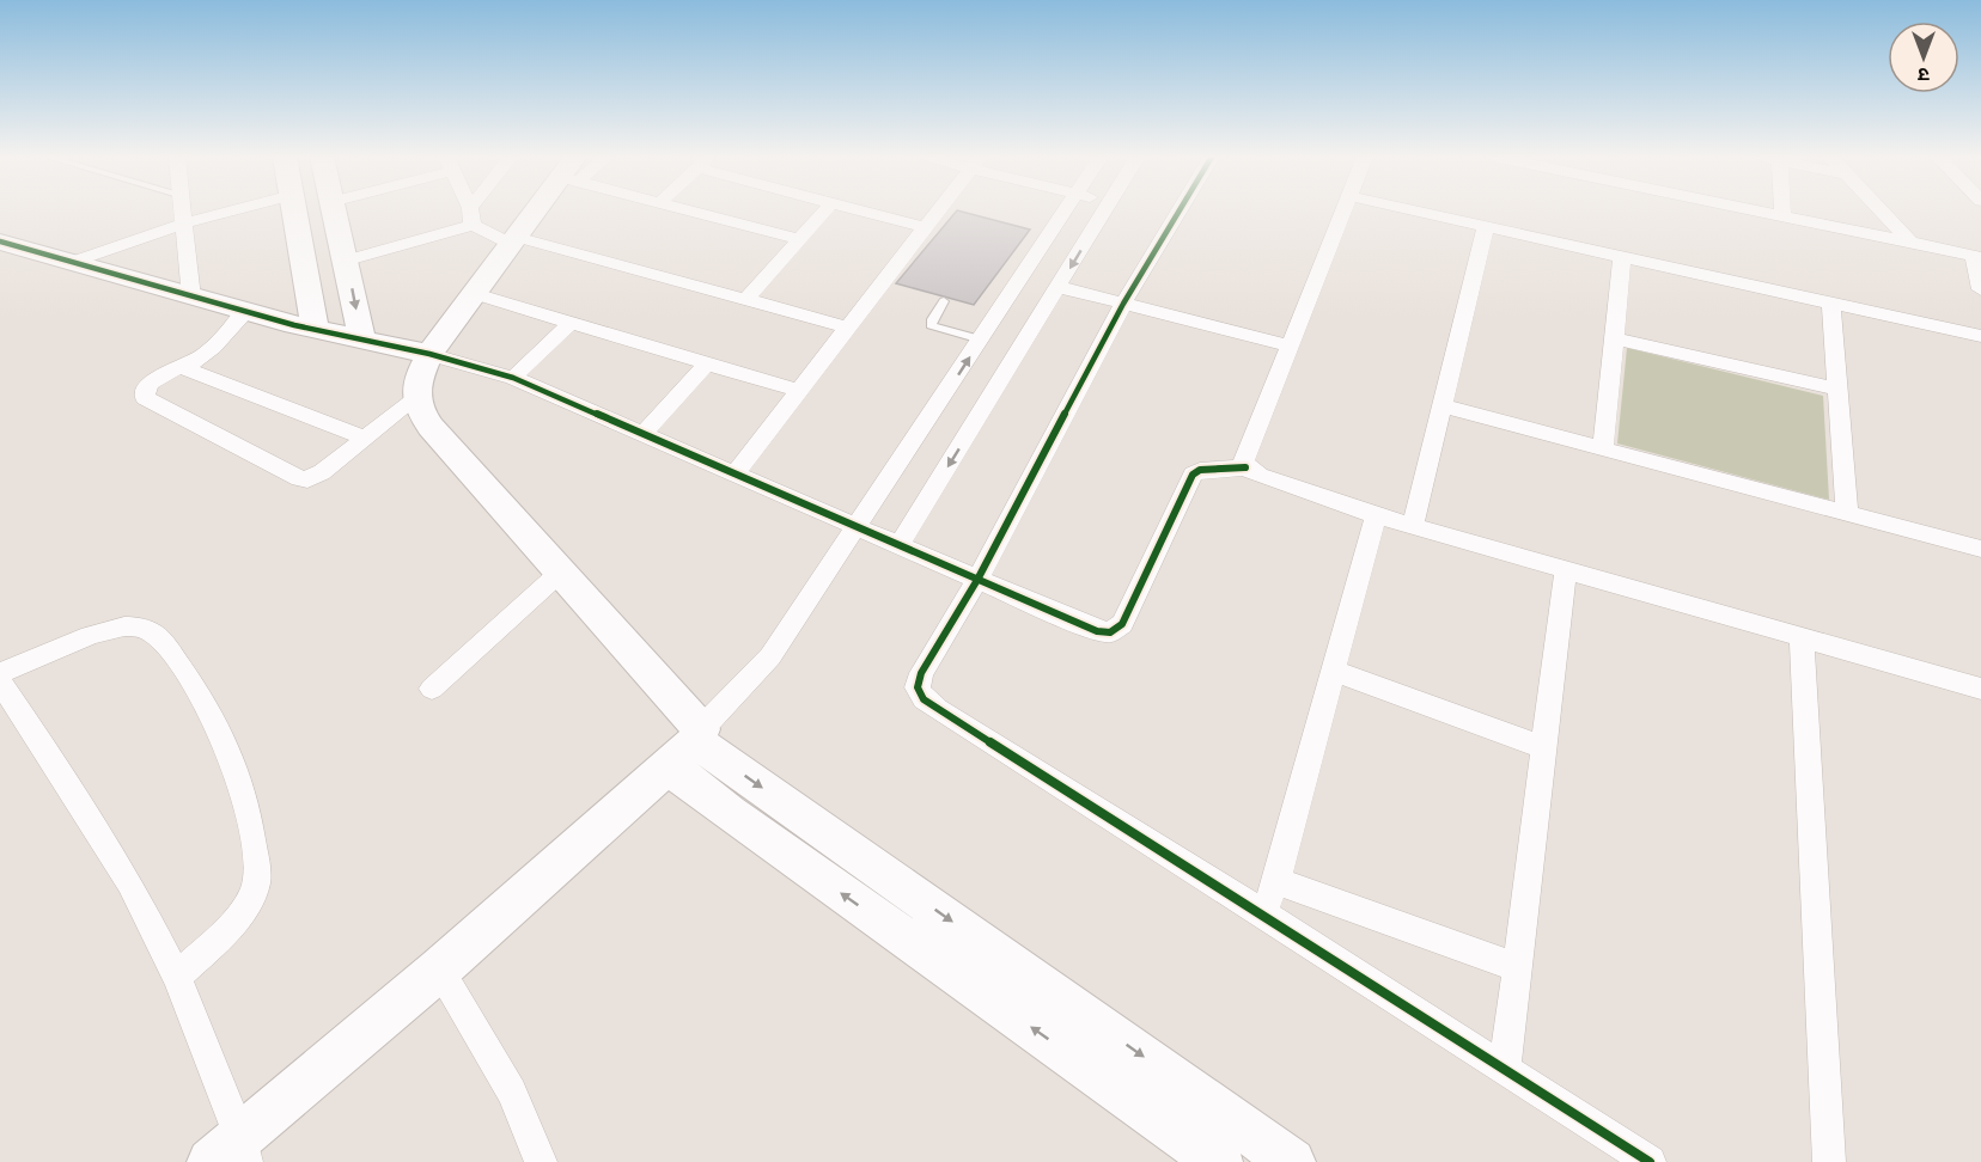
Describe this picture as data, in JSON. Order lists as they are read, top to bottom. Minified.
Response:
{"north":"bottom"}
